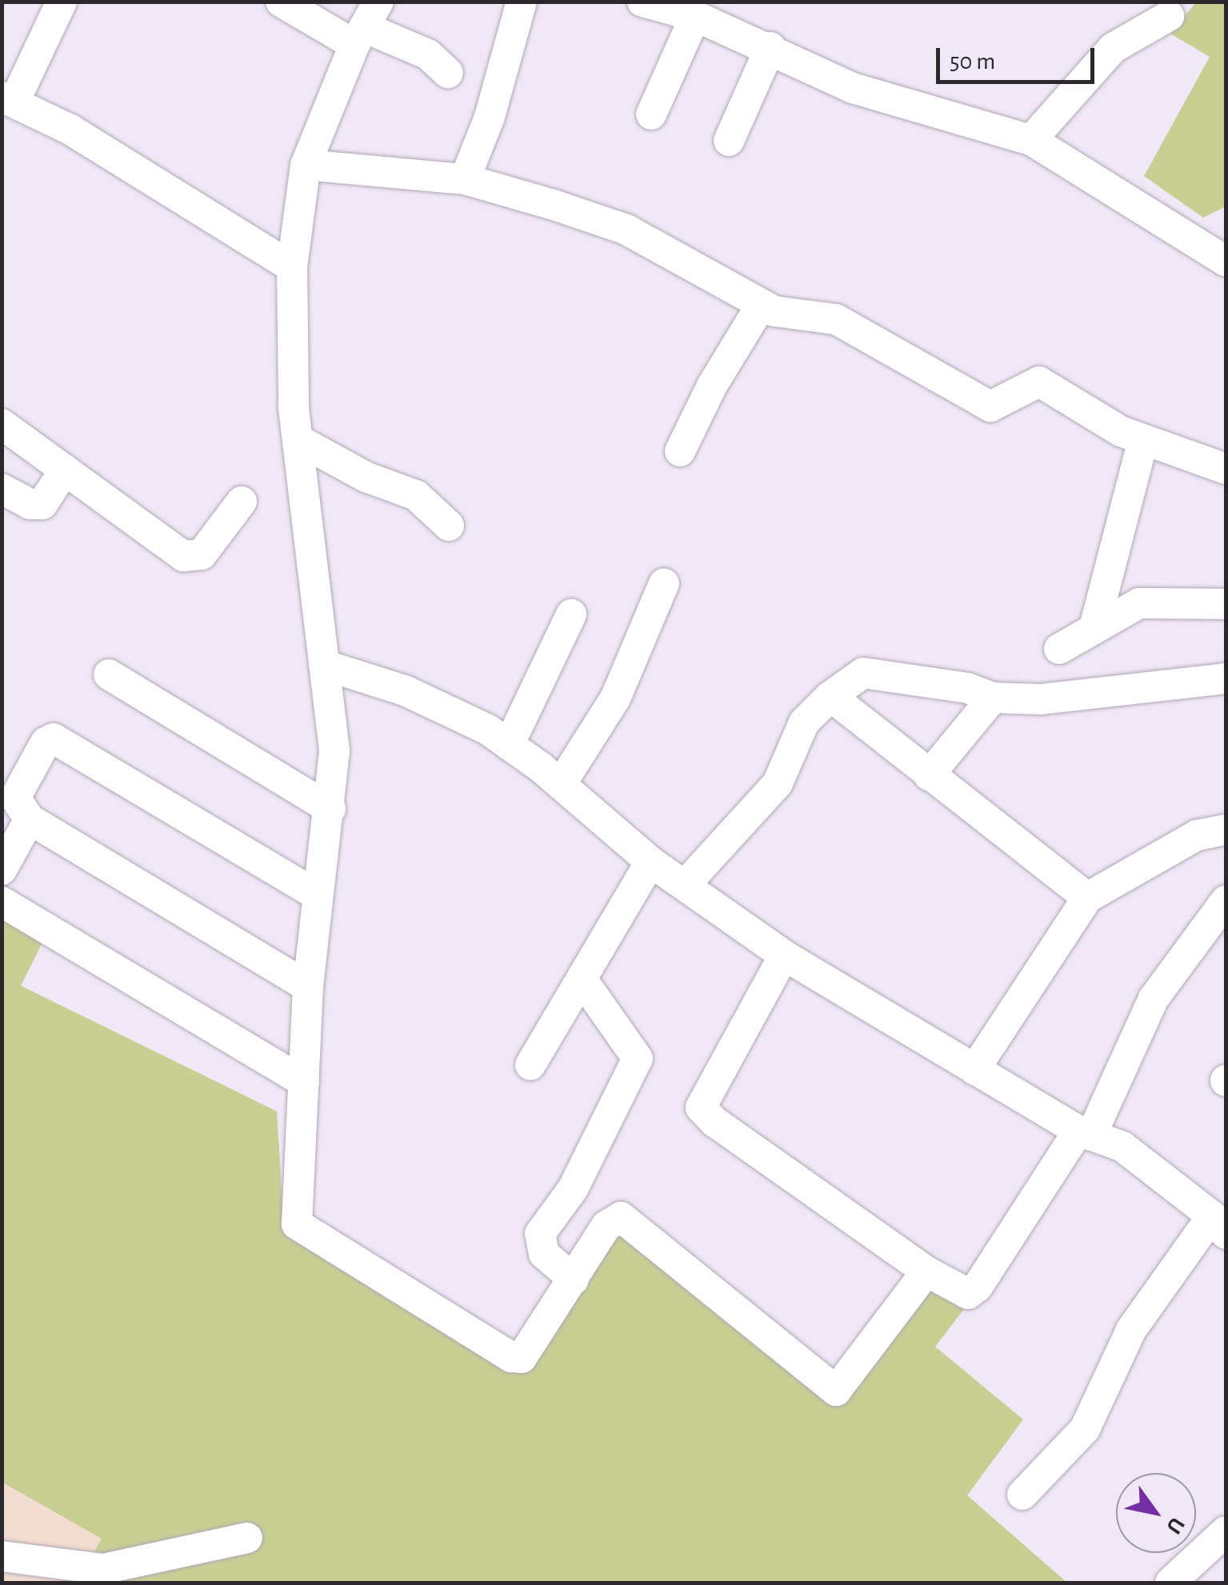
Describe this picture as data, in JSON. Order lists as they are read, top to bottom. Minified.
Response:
{"scale_bar":"50 m","north":"bottom right"}
